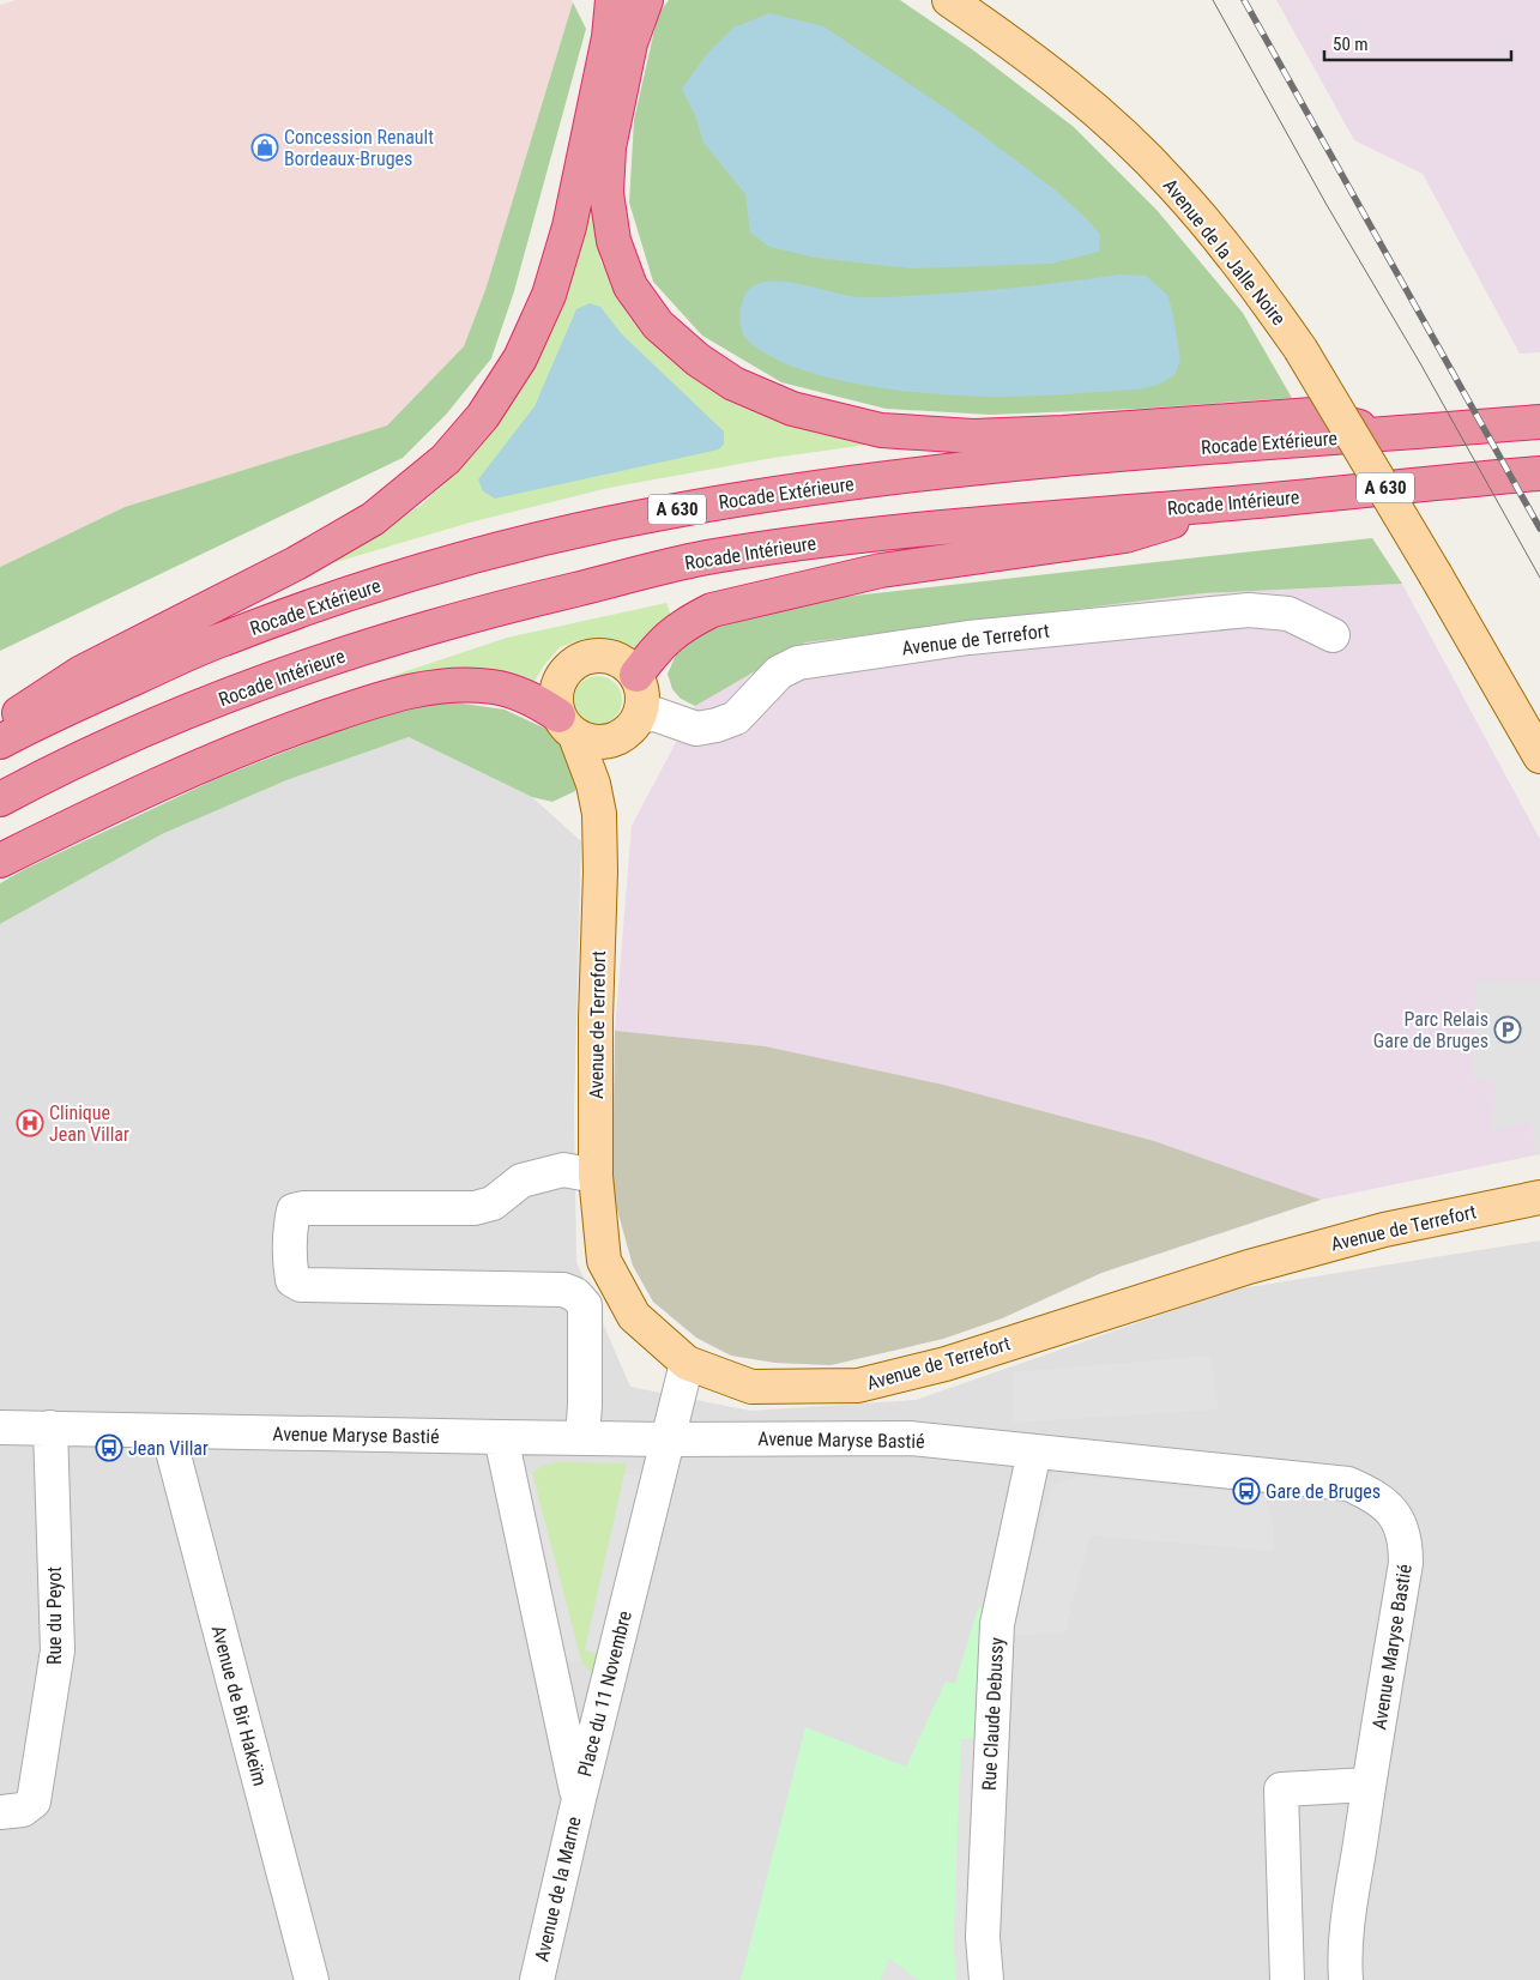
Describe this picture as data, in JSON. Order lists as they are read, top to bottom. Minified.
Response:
{"streets":{"highway":["Rocade Extérieure","A 630","Rocade Intérieure"],"main road":["Avenue de la Jalle Noire","Avenue de Terrefort"],"street":["Avenue Maryse Bastié","Rue du Peyot","Place du 11 Novembre","Avenue de Bir Hakeïm","Rue Claude Debussy","Avenue de la Marne"]},"crossings":[["Avenue de Terrefort","Place du 11 Novembre"],["Avenue Maryse Bastié","Rue du Peyot"],["Avenue Maryse Bastié","Place du 11 Novembre"],["Avenue Maryse Bastié","Avenue de Bir Hakeïm"],["Avenue Maryse Bastié","Rue Claude Debussy"],["Place du 11 Novembre","Avenue de la Marne"]],"places":{"shop":["Concession Renault Bordeaux-Bruges"],"parking":["Parc Relais Gare de Bruges"],"hospital":["Clinique Jean Villar"],"bus stop":["Jean Villar","Gare de Bruges"]},"scale_bar":"50 m"}
